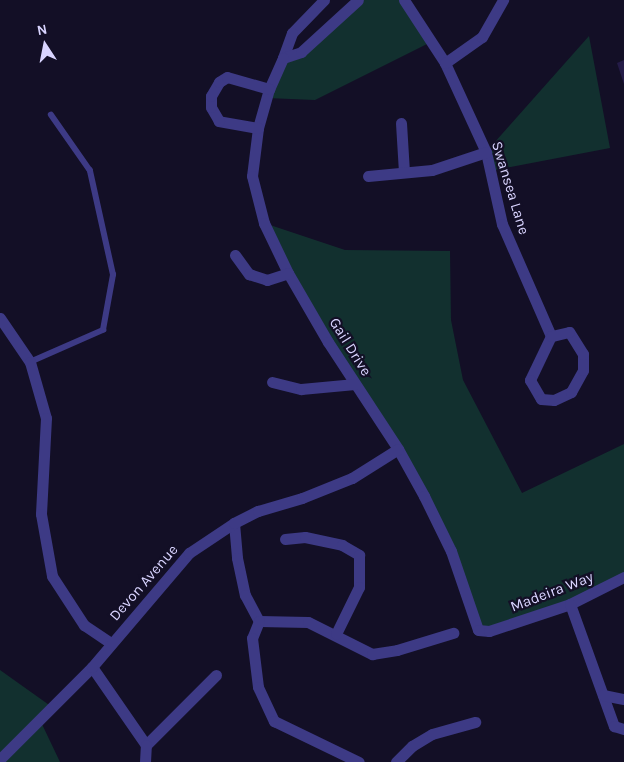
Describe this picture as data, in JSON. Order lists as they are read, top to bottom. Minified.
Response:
{"streets":{"street":["Swansea Lane","Gail Drive","Devon Avenue","Madeira Way"]},"crossings":[["Gail Drive","Devon Avenue"],["Gail Drive","Madeira Way"]],"north":"top"}
